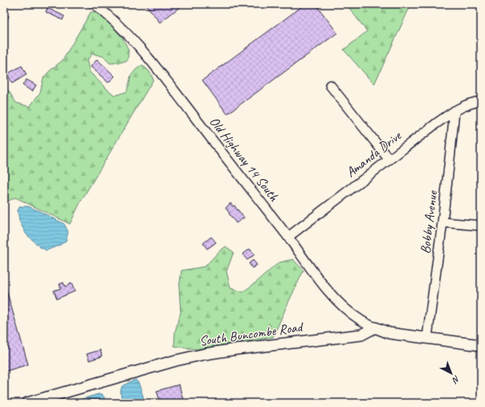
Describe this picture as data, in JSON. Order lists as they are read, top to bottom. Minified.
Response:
{"streets":{"main road":["South Buncombe Road"],"street":["Amanda Drive","Old Highway 14 South","Bobby Avenue"]},"crossings":[["Amanda Drive","Old Highway 14 South"],["Amanda Drive","Bobby Avenue"],["Old Highway 14 South","South Buncombe Road"]],"north":"bottom right"}
